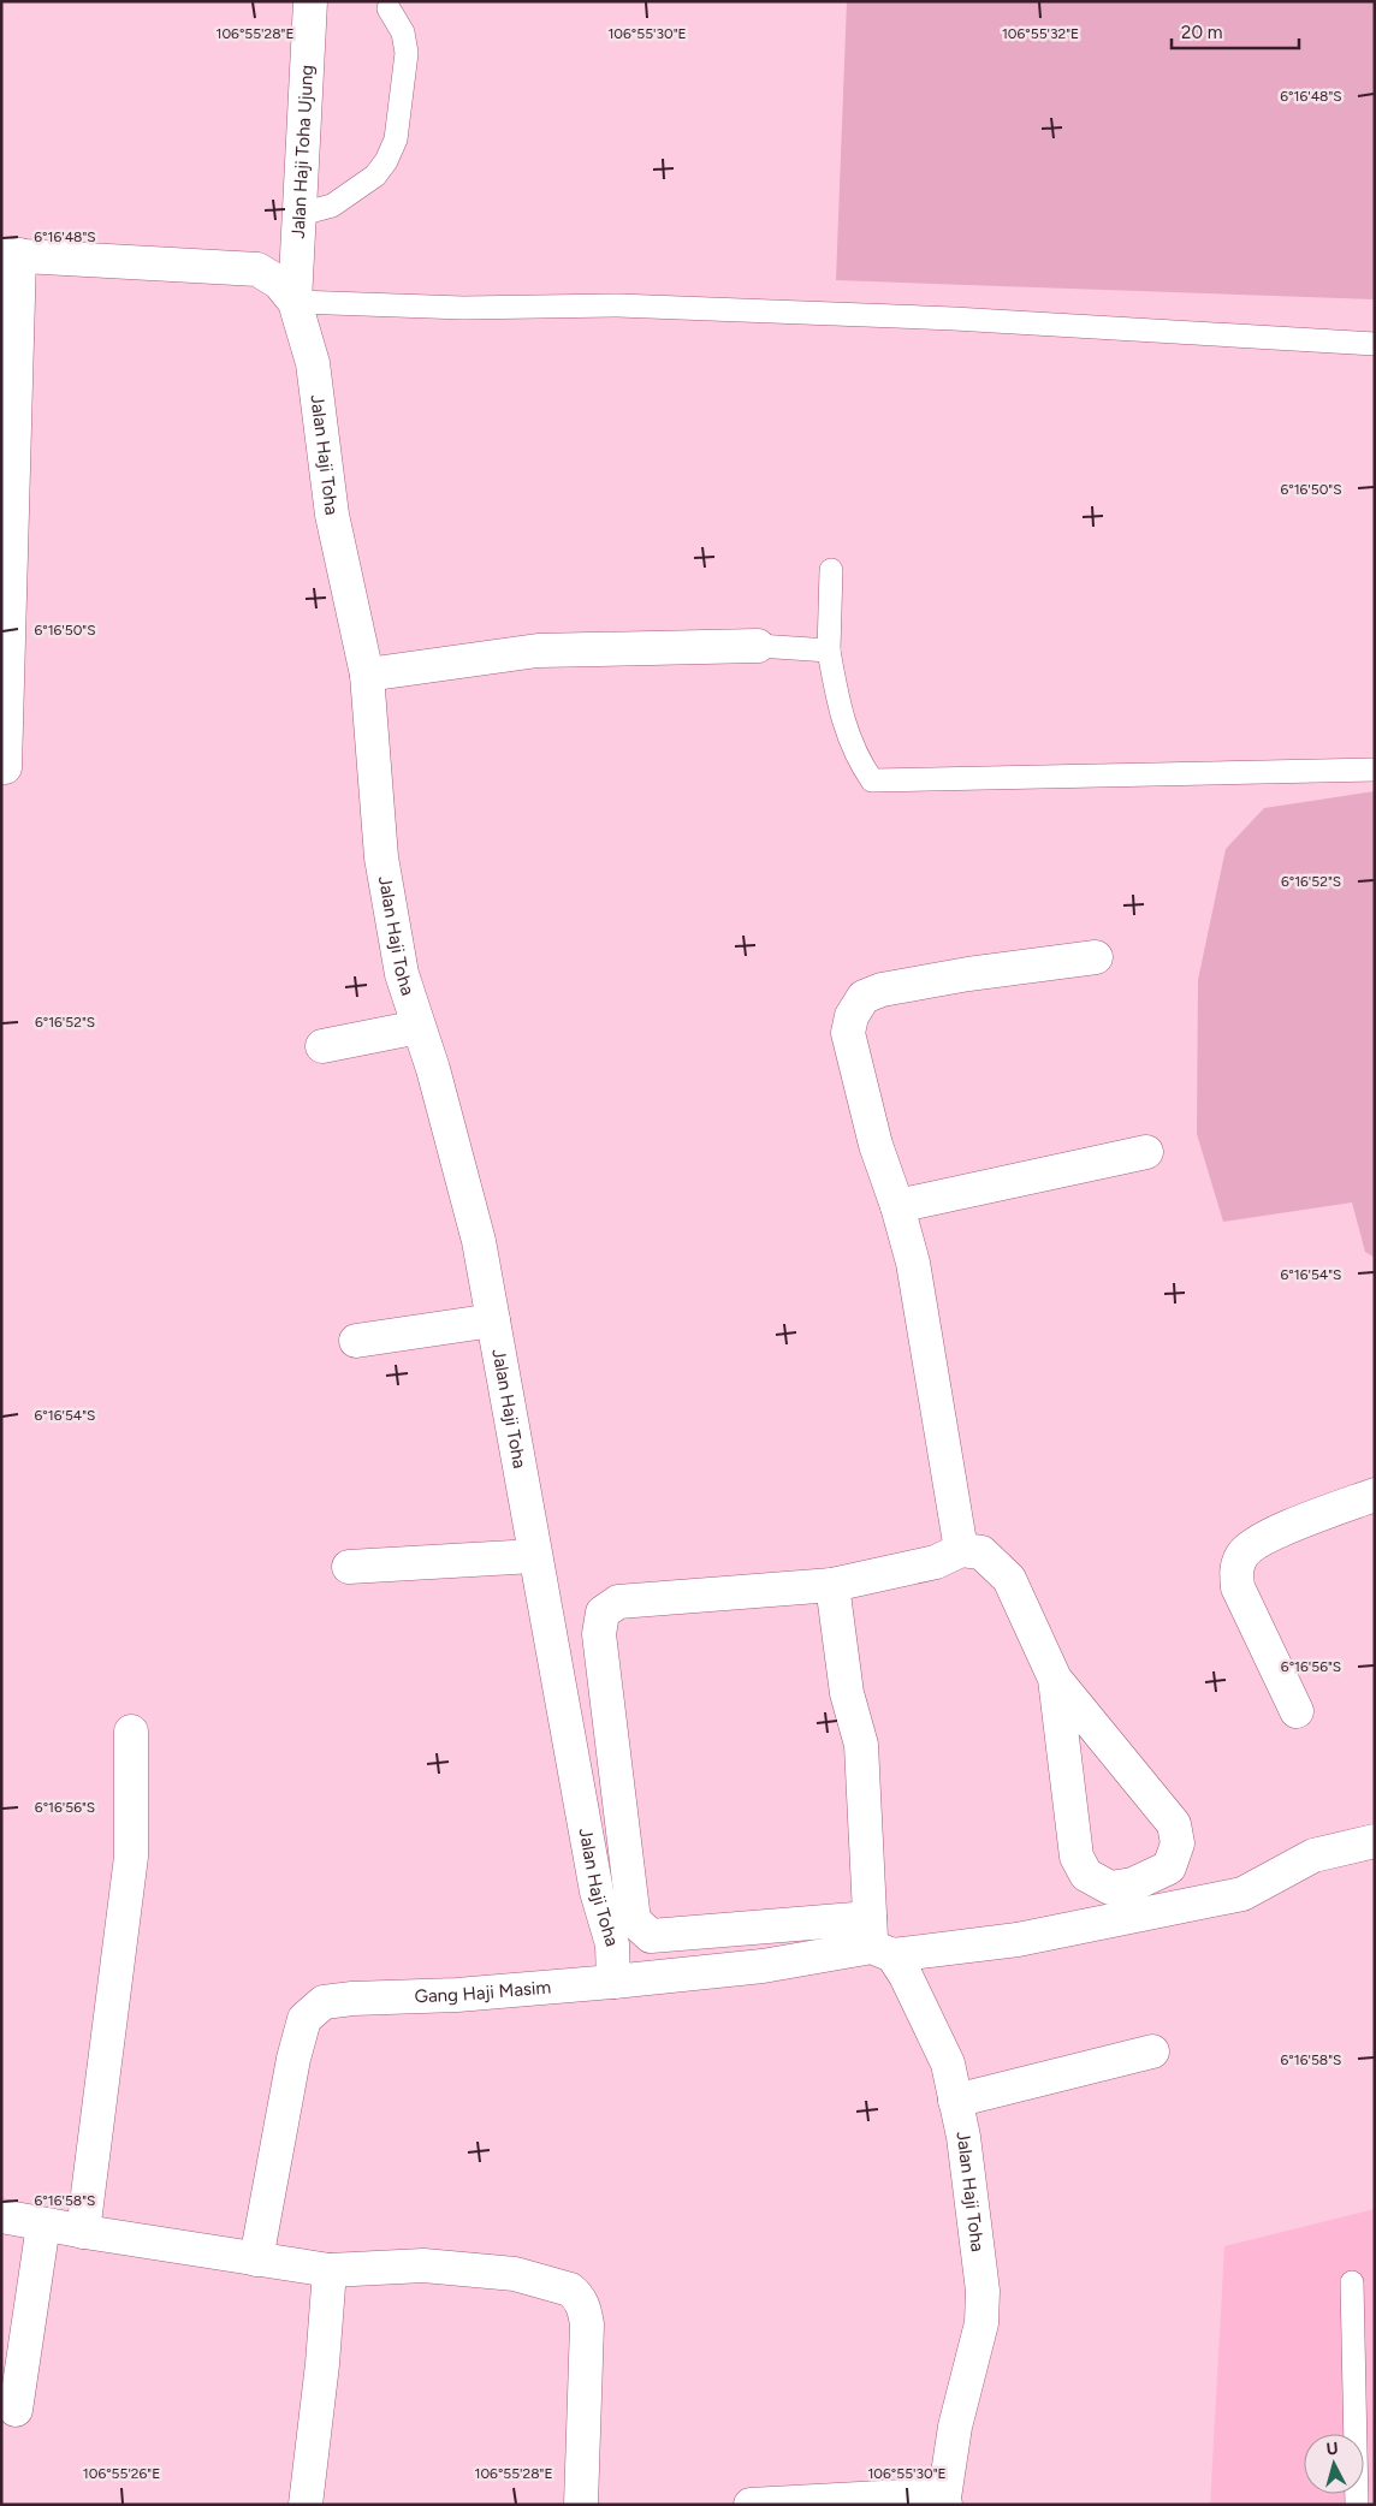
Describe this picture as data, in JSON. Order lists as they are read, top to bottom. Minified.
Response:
{"streets":{"street":["Jalan Haji Toha Ujung","Jalan Haji Toha","Gang Haji Masim"]},"crossings":[["Jalan Haji Toha Ujung","Jalan Haji Toha"],["Jalan Haji Toha","Gang Haji Masim"]],"scale_bar":"20 m","north":"top","coordinates":["106°55'28\"E","106°55'30\"E","106°55'32\"E","6°16'48\"S","6°16'50\"S","6°16'52\"S","6°16'54\"S","6°16'56\"S","6°16'58\"S","106°55'26\"E"]}
